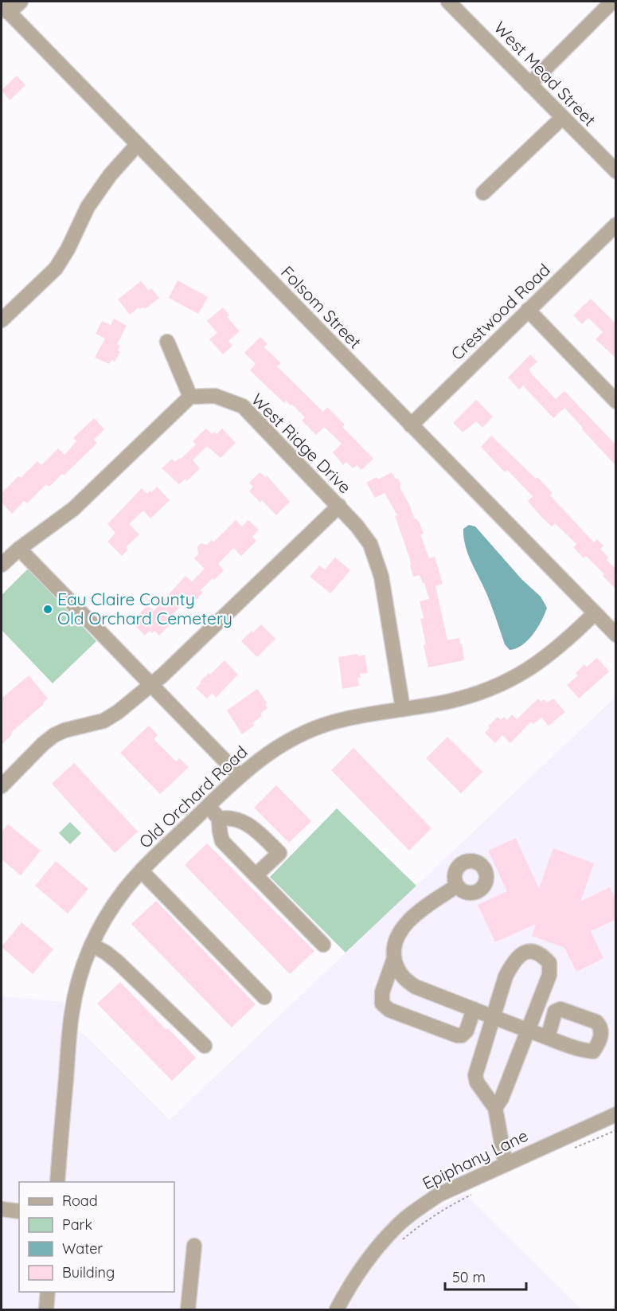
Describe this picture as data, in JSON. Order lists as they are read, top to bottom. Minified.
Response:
{"streets":{"street":["West Mead Street","Folsom Street","Crestwood Road","West Ridge Drive","Old Orchard Road","Epiphany Lane"]},"crossings":[["Folsom Street","Crestwood Road"],["Folsom Street","Old Orchard Road"],["West Ridge Drive","Old Orchard Road"]],"places":["Eau Claire County Old Orchard Cemetery"],"legend":["Road","Park","Water","Building"],"scale_bar":"50 m"}
